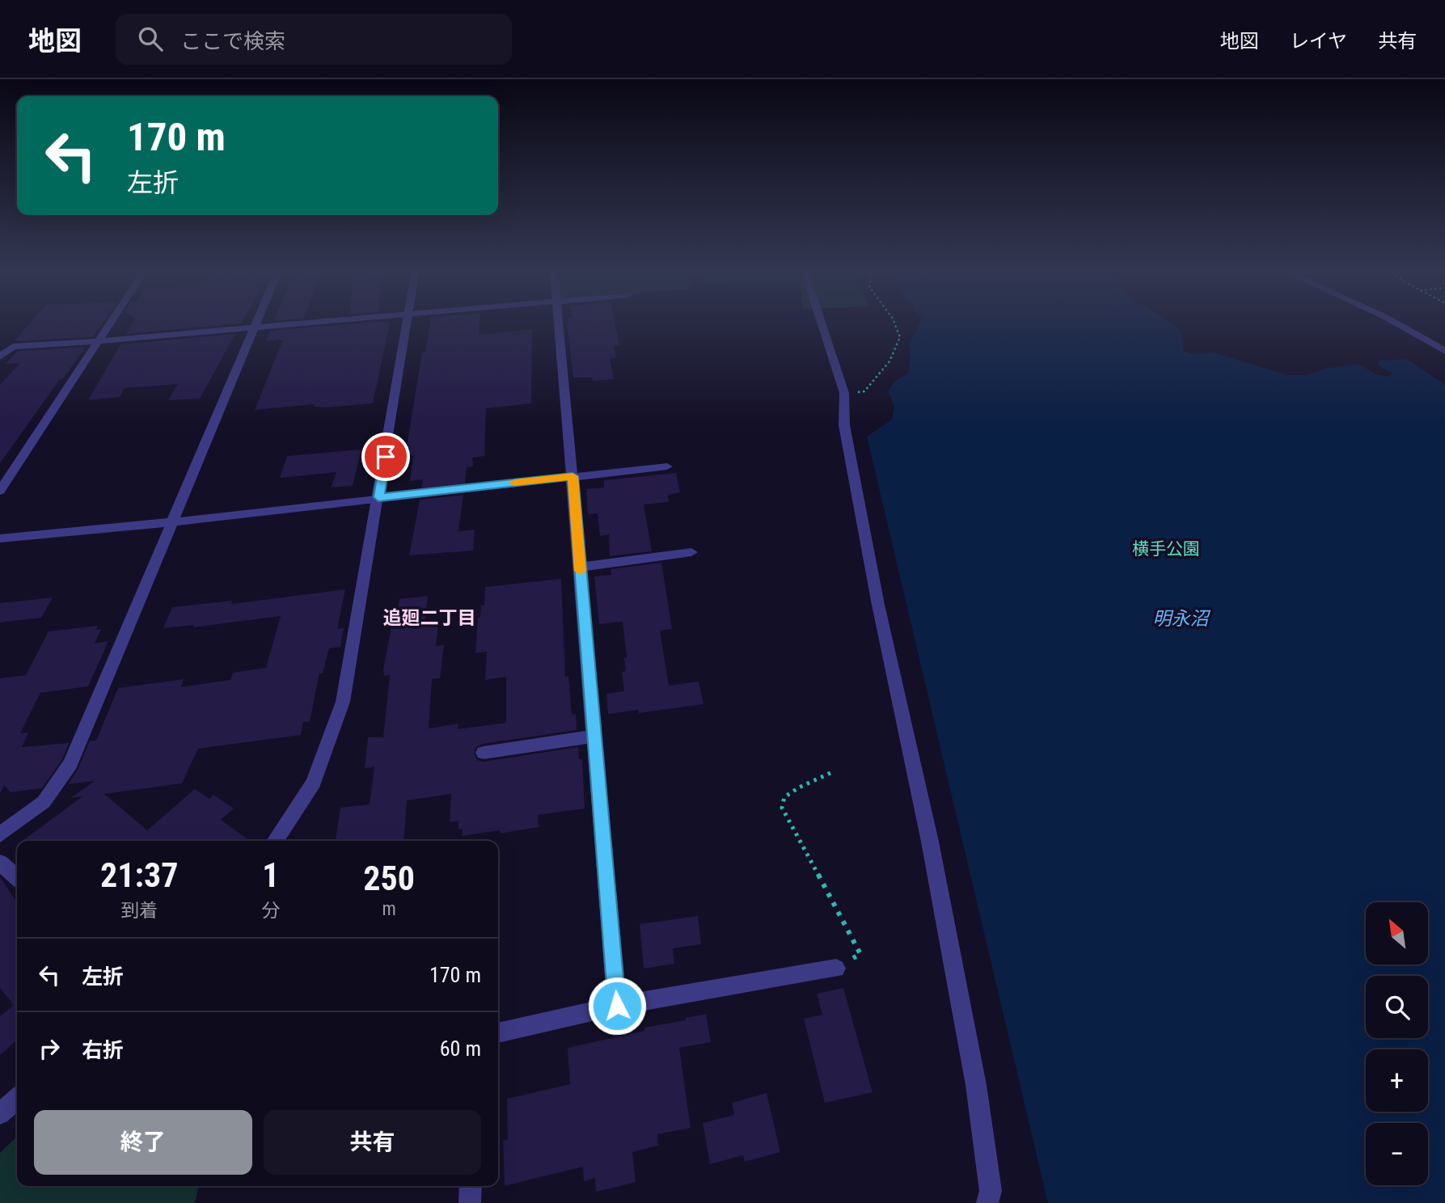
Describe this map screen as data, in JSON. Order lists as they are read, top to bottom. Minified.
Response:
{"districts":["追廻二丁目"],"water":["明永沼"],"parks":["横手公園"],"north":"top left","page":{"header":"地図","search":"ここで検索","nav":["地図","レイヤ","共有"],"turn":["170 m","左折"],"eta":["21:37","到着","1","分","250","m"],"map_buttons":["+","−"],"list":[{"name":"左折","value":"170 m"},{"name":"右折","value":"60 m"}],"buttons":["終了","共有"]}}
